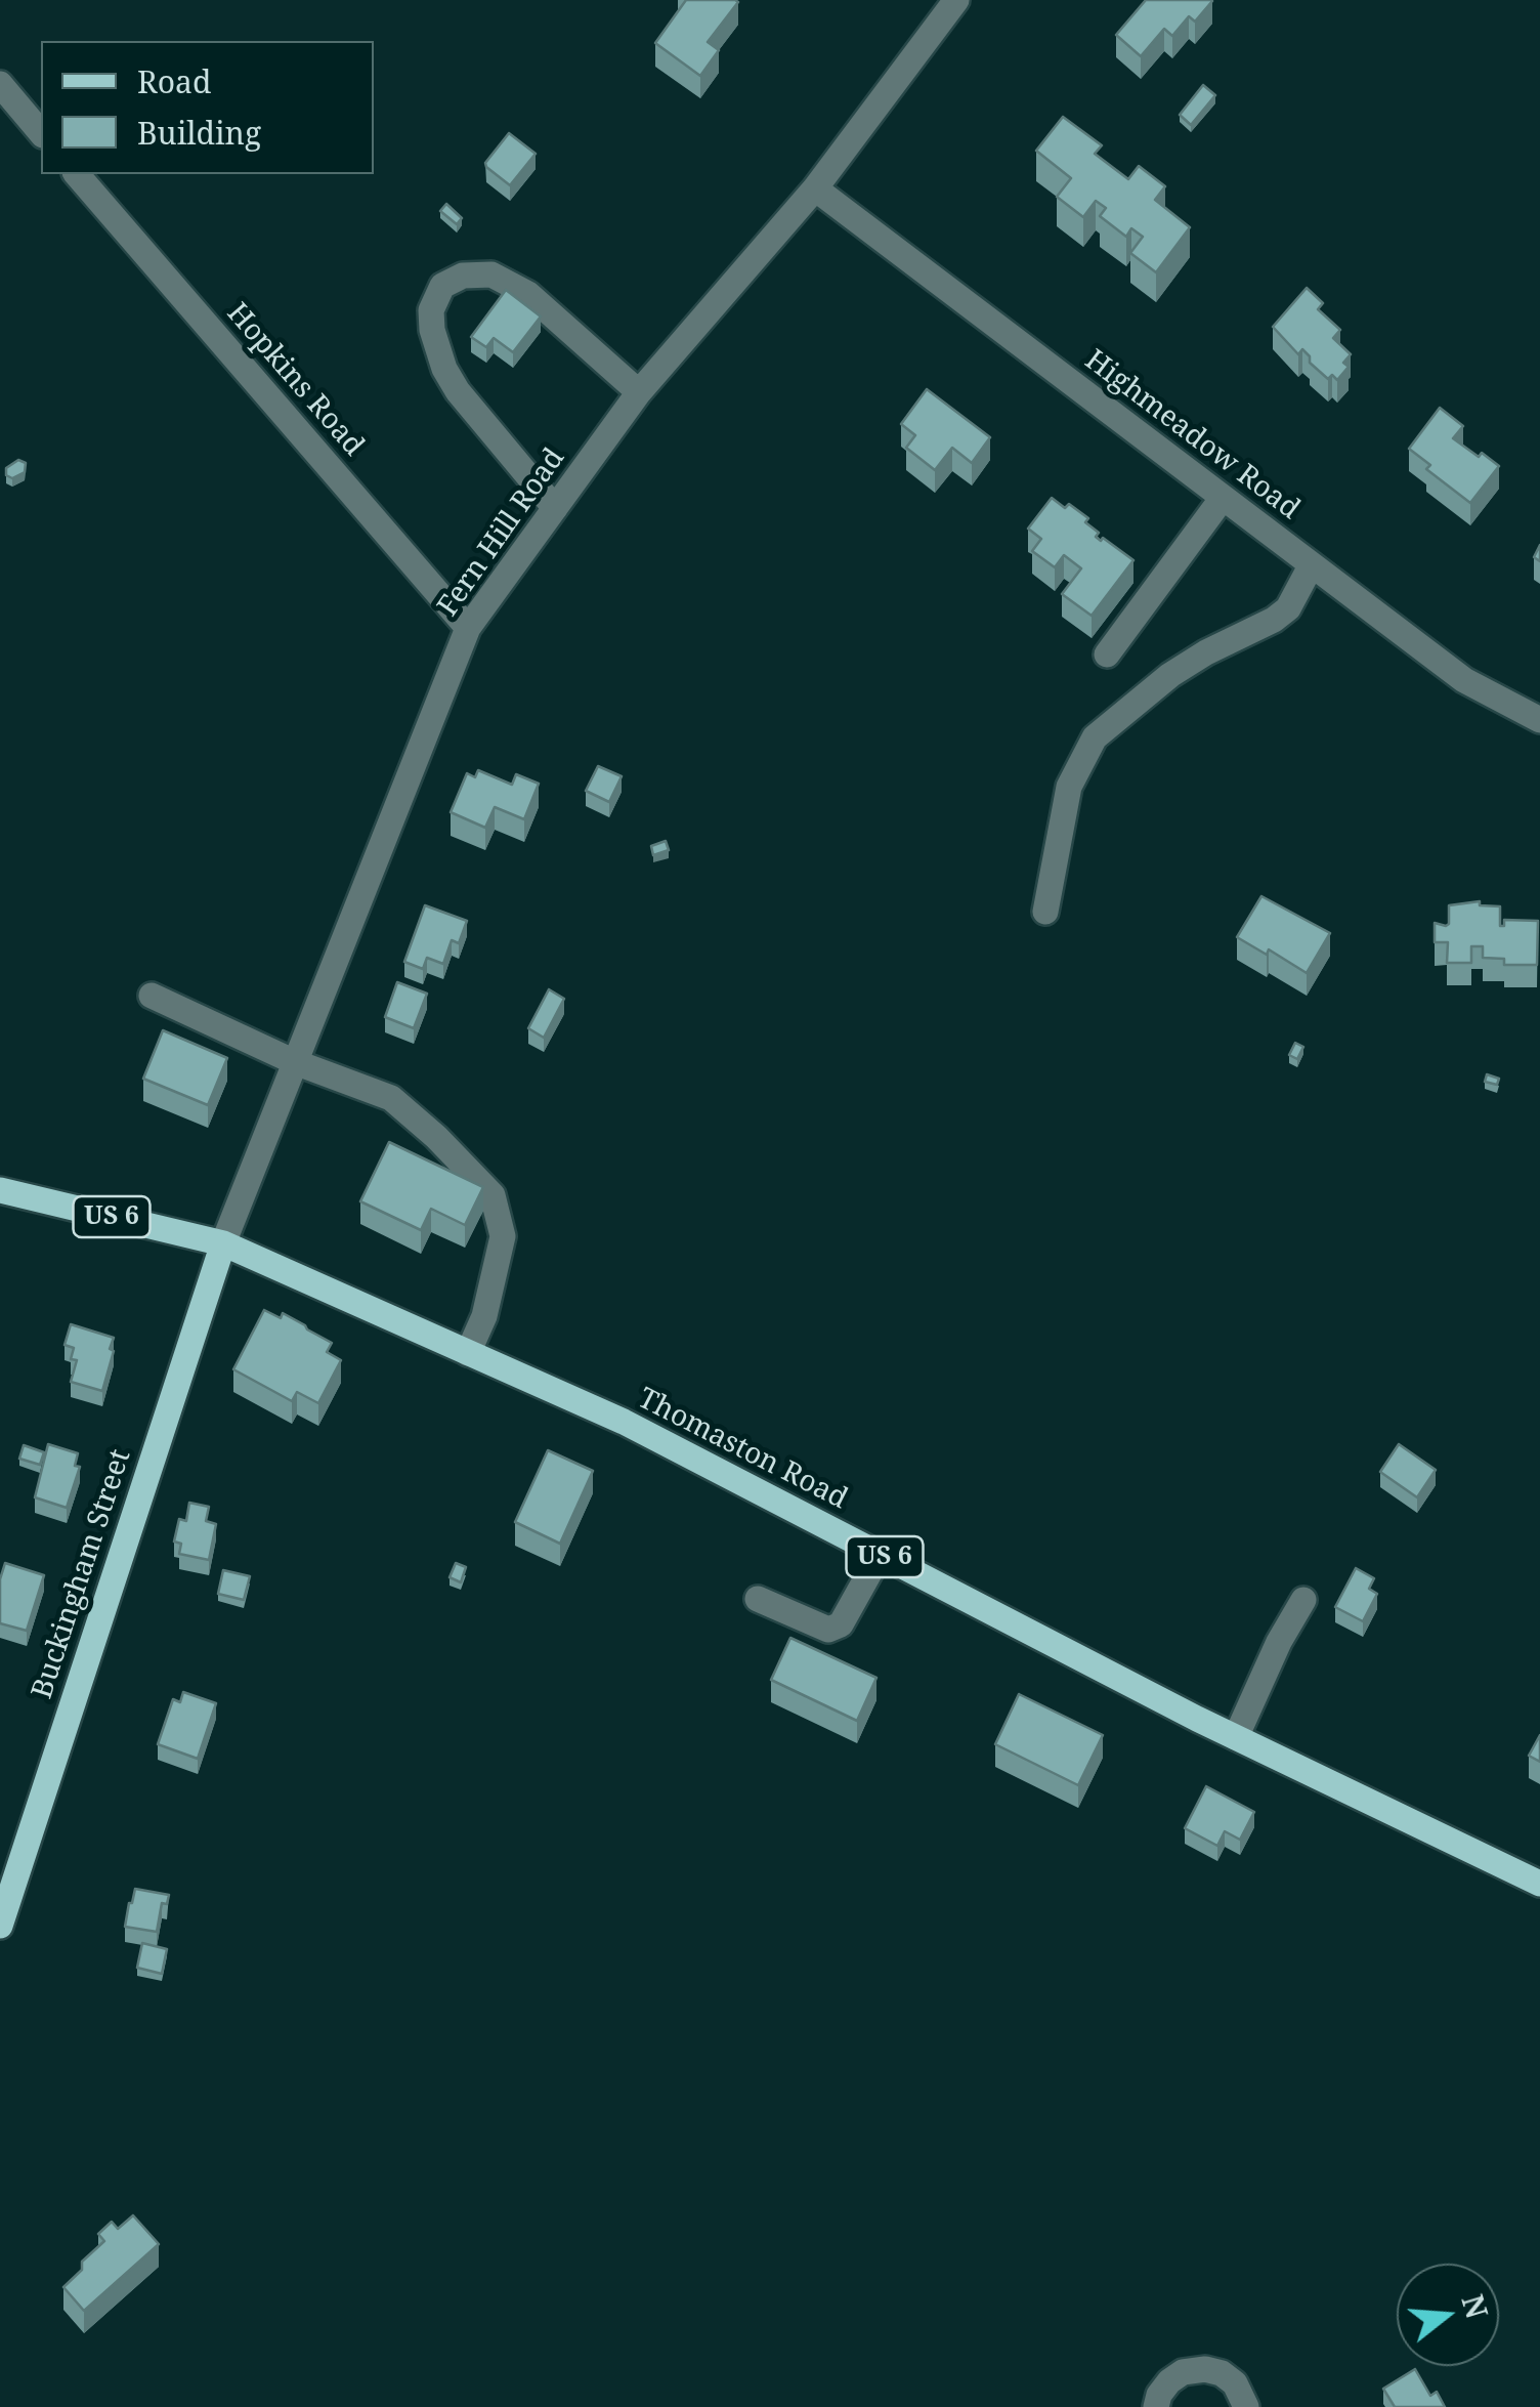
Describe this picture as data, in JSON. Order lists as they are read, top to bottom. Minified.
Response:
{"streets":{"main road":["US 6","Thomaston Road","Buckingham Street"],"street":["Hopkins Road","Highmeadow Road","Fern Hill Road"]},"crossings":[["Hopkins Road","Fern Hill Road"],["Highmeadow Road","Fern Hill Road"],["Fern Hill Road","Thomaston Road"],["Fern Hill Road","Buckingham Street"],["Thomaston Road","Buckingham Street"]],"legend":["Road","Building"],"north":"right"}
